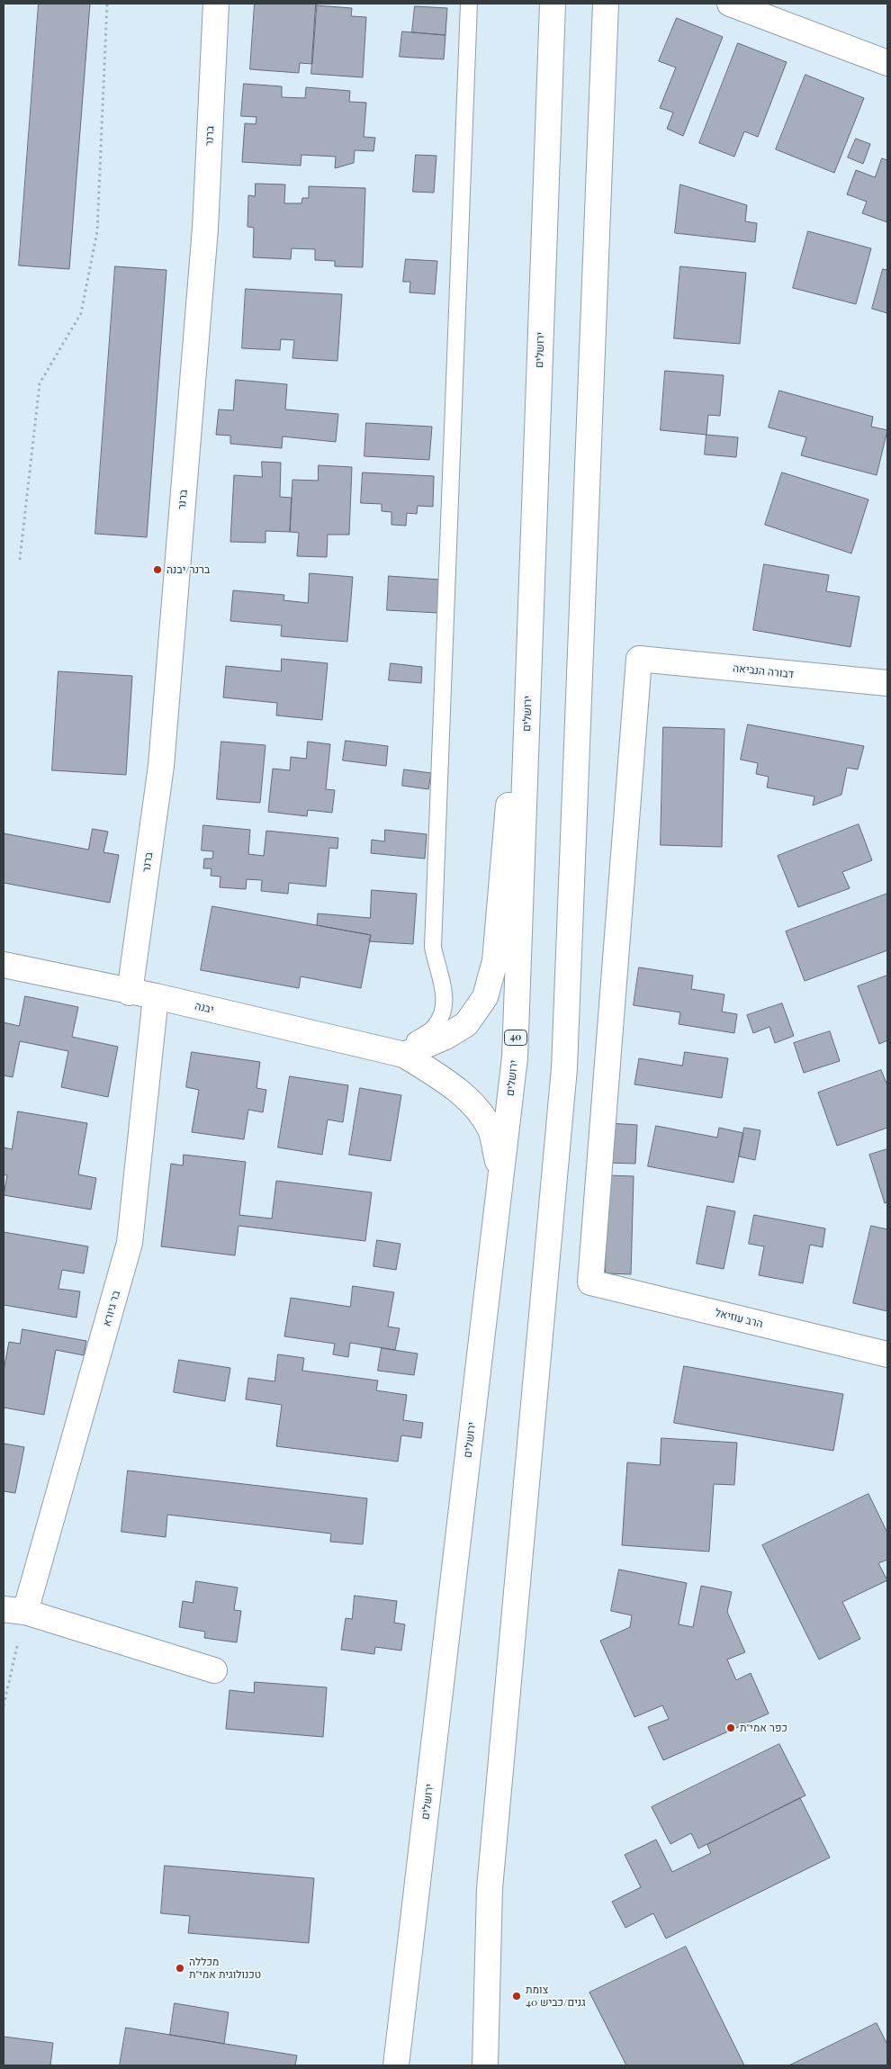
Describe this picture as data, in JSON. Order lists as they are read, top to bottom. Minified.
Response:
{"streets":{"main road":["ברנר","ירושלים","דבורה הנביאה","יבנה","40","בר גיורא","הרב עוזיאל"]},"crossings":[["ברנר","יבנה"],["ירושלים","יבנה"],["דבורה הנביאה","הרב עוזיאל"],["יבנה","בר גיורא"]],"places":["ברנר/יבנה","כפר אמי\"ת","מכללה טכנולוגית אמי\"ת","צומת גנים/כביש 40"]}
